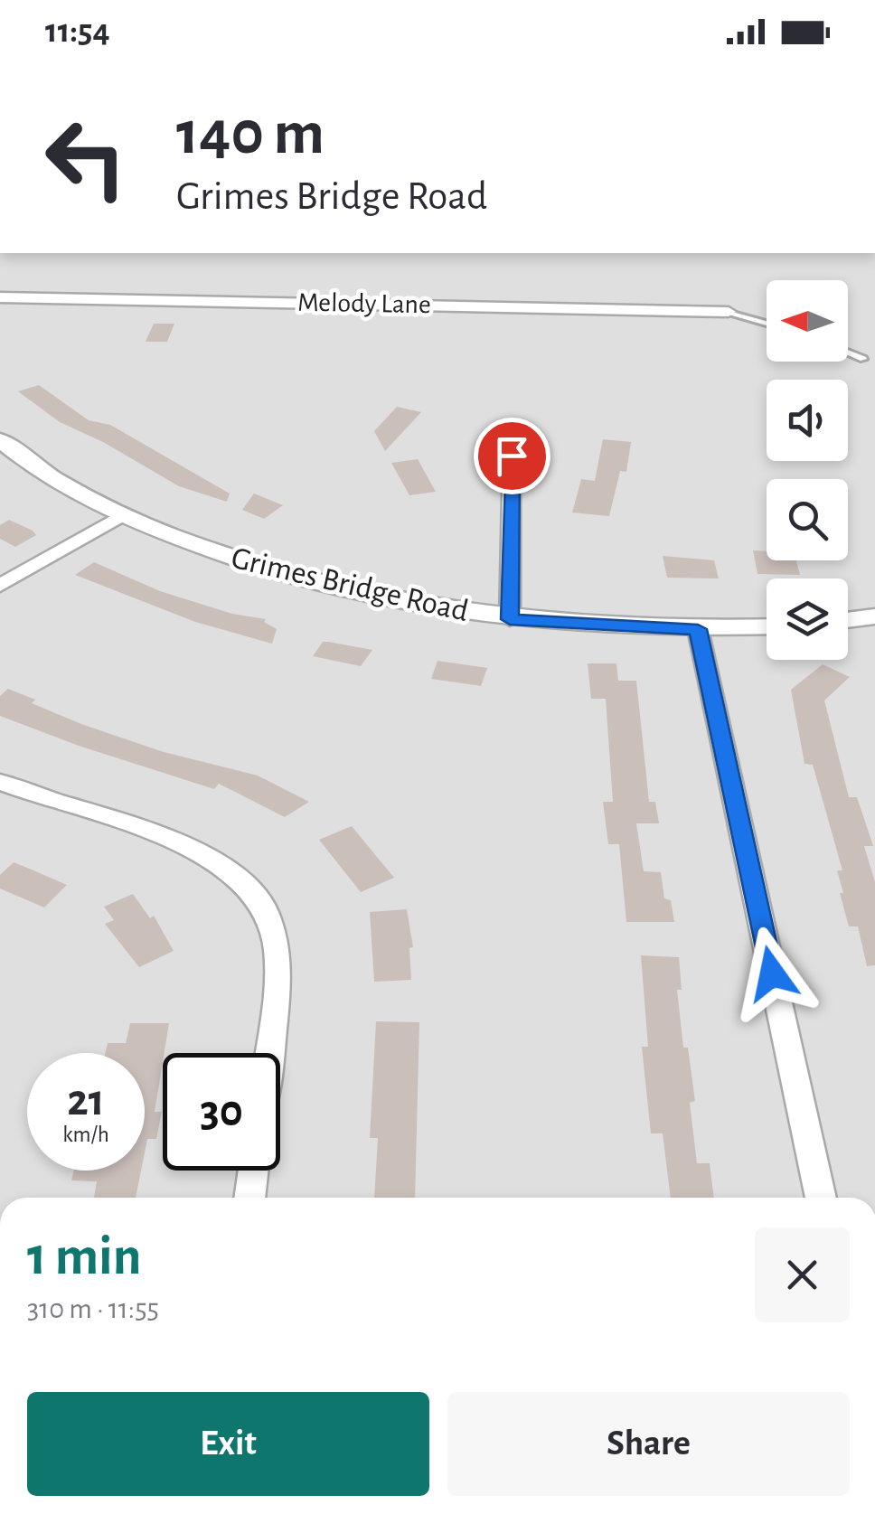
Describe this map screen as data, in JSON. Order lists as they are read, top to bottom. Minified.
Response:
{"streets":{"street":["Melody Lane","Grimes Bridge Road"]},"north":"left","page":{"status":"11:54","turn":["140 m","Grimes Bridge Road"],"speed":"21 km/h","limit":"30","heading":["1 min","310 m · 11:55"],"buttons":["Exit","Share"]}}
